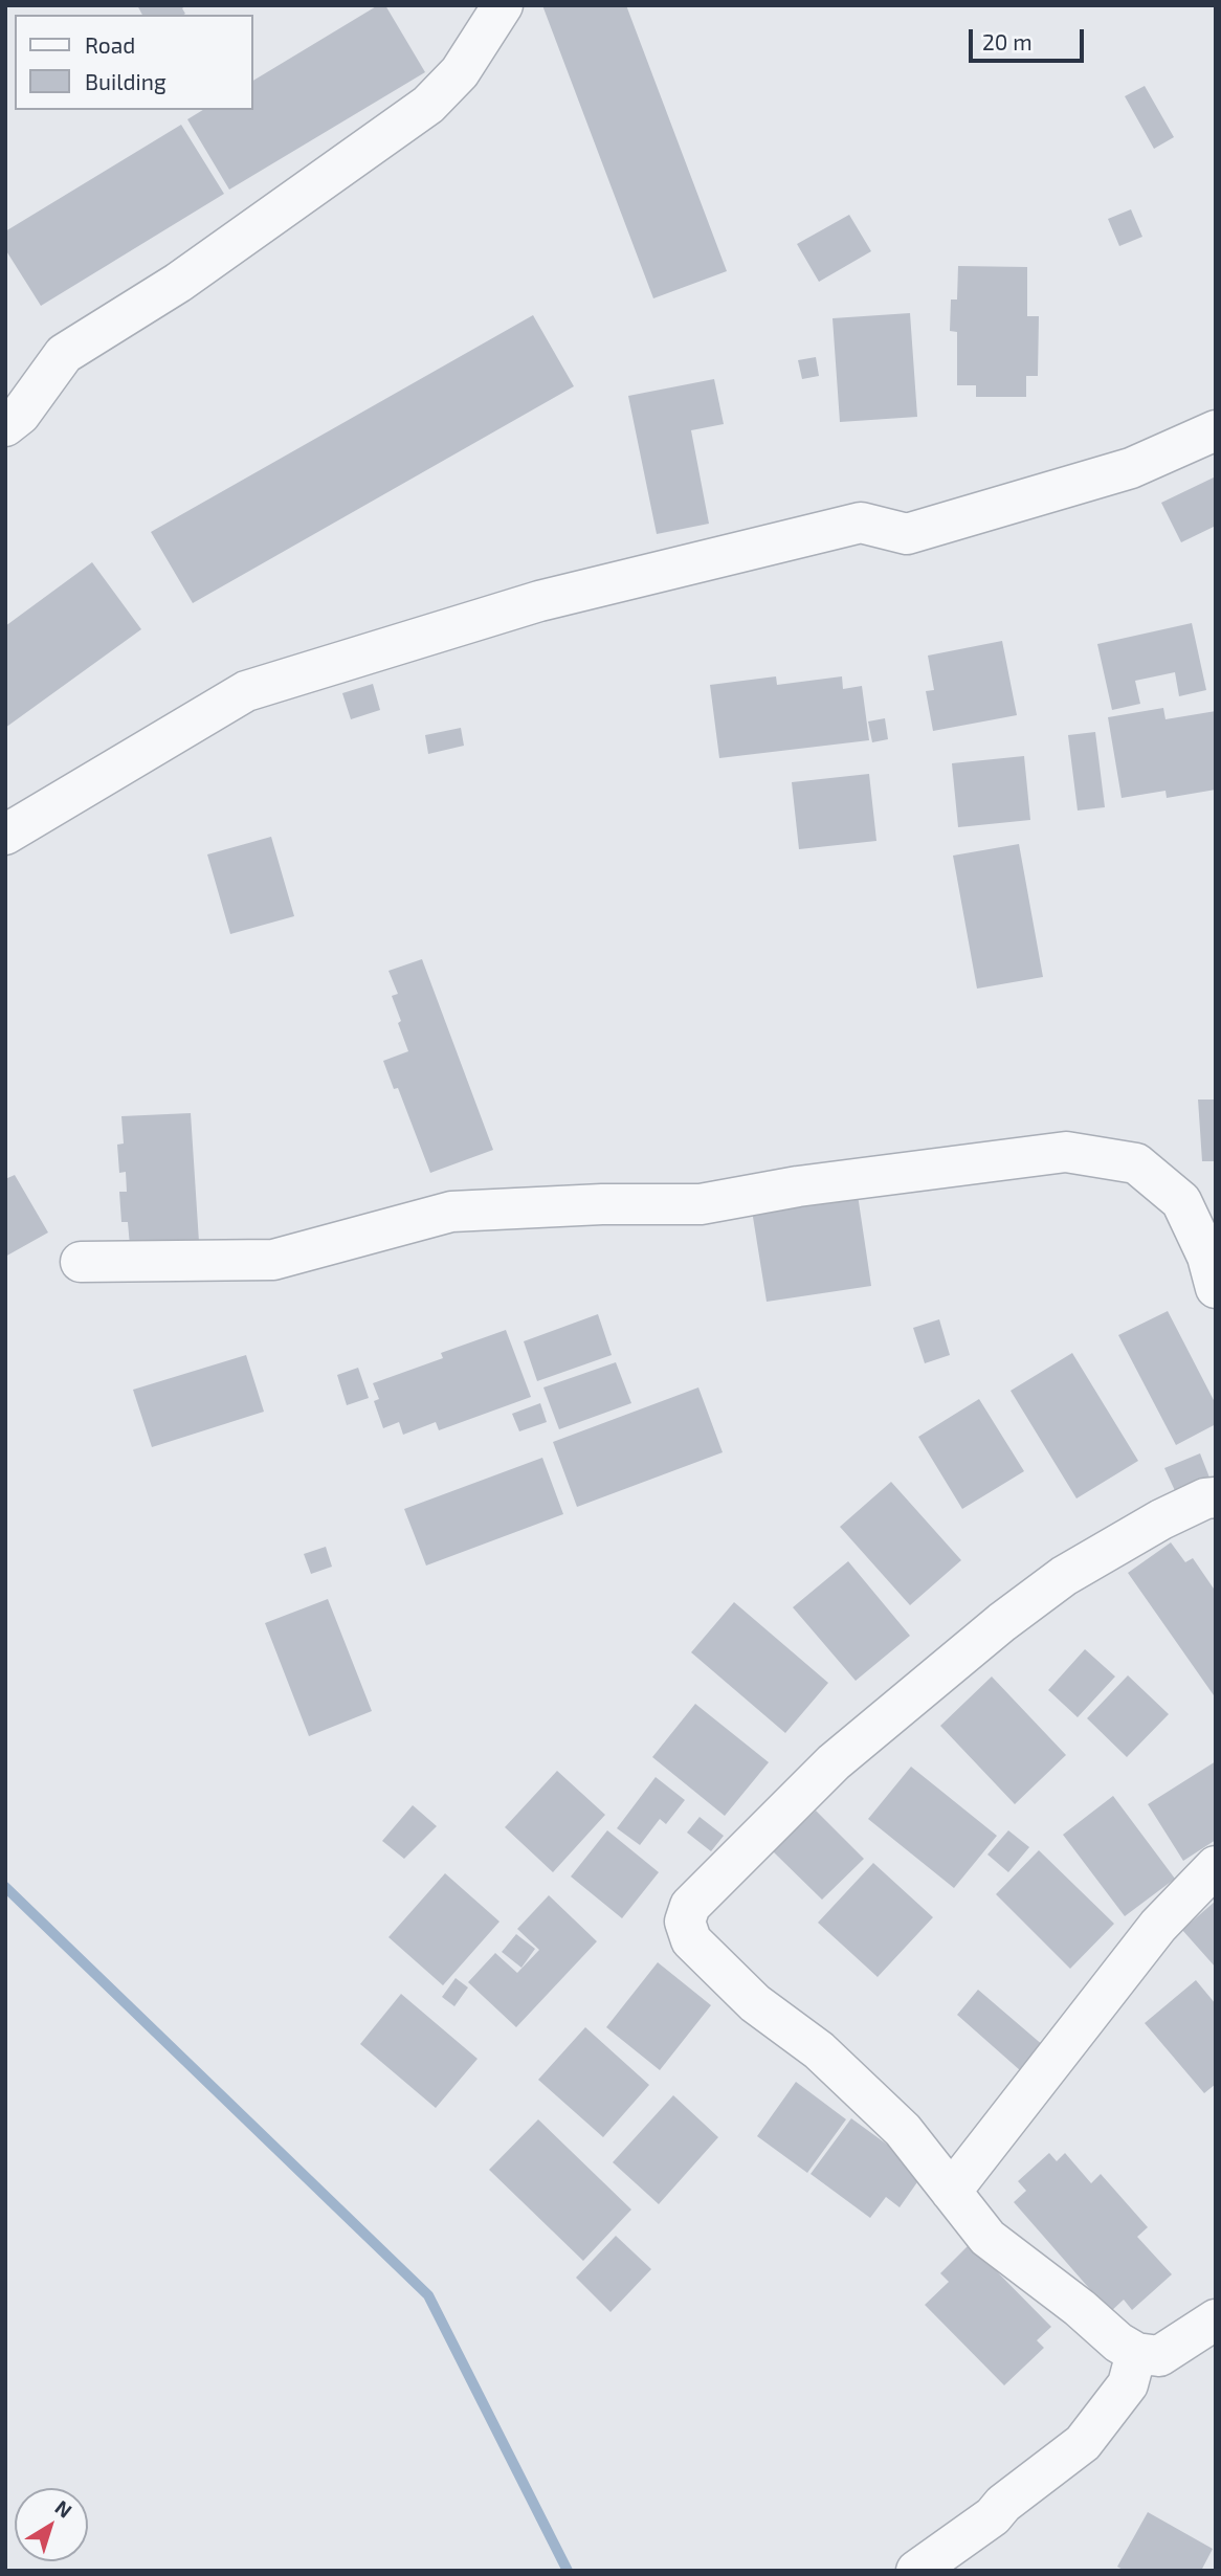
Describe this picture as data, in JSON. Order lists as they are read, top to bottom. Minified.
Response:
{"legend":["Road","Building"],"scale_bar":"20 m","north":"top right"}
